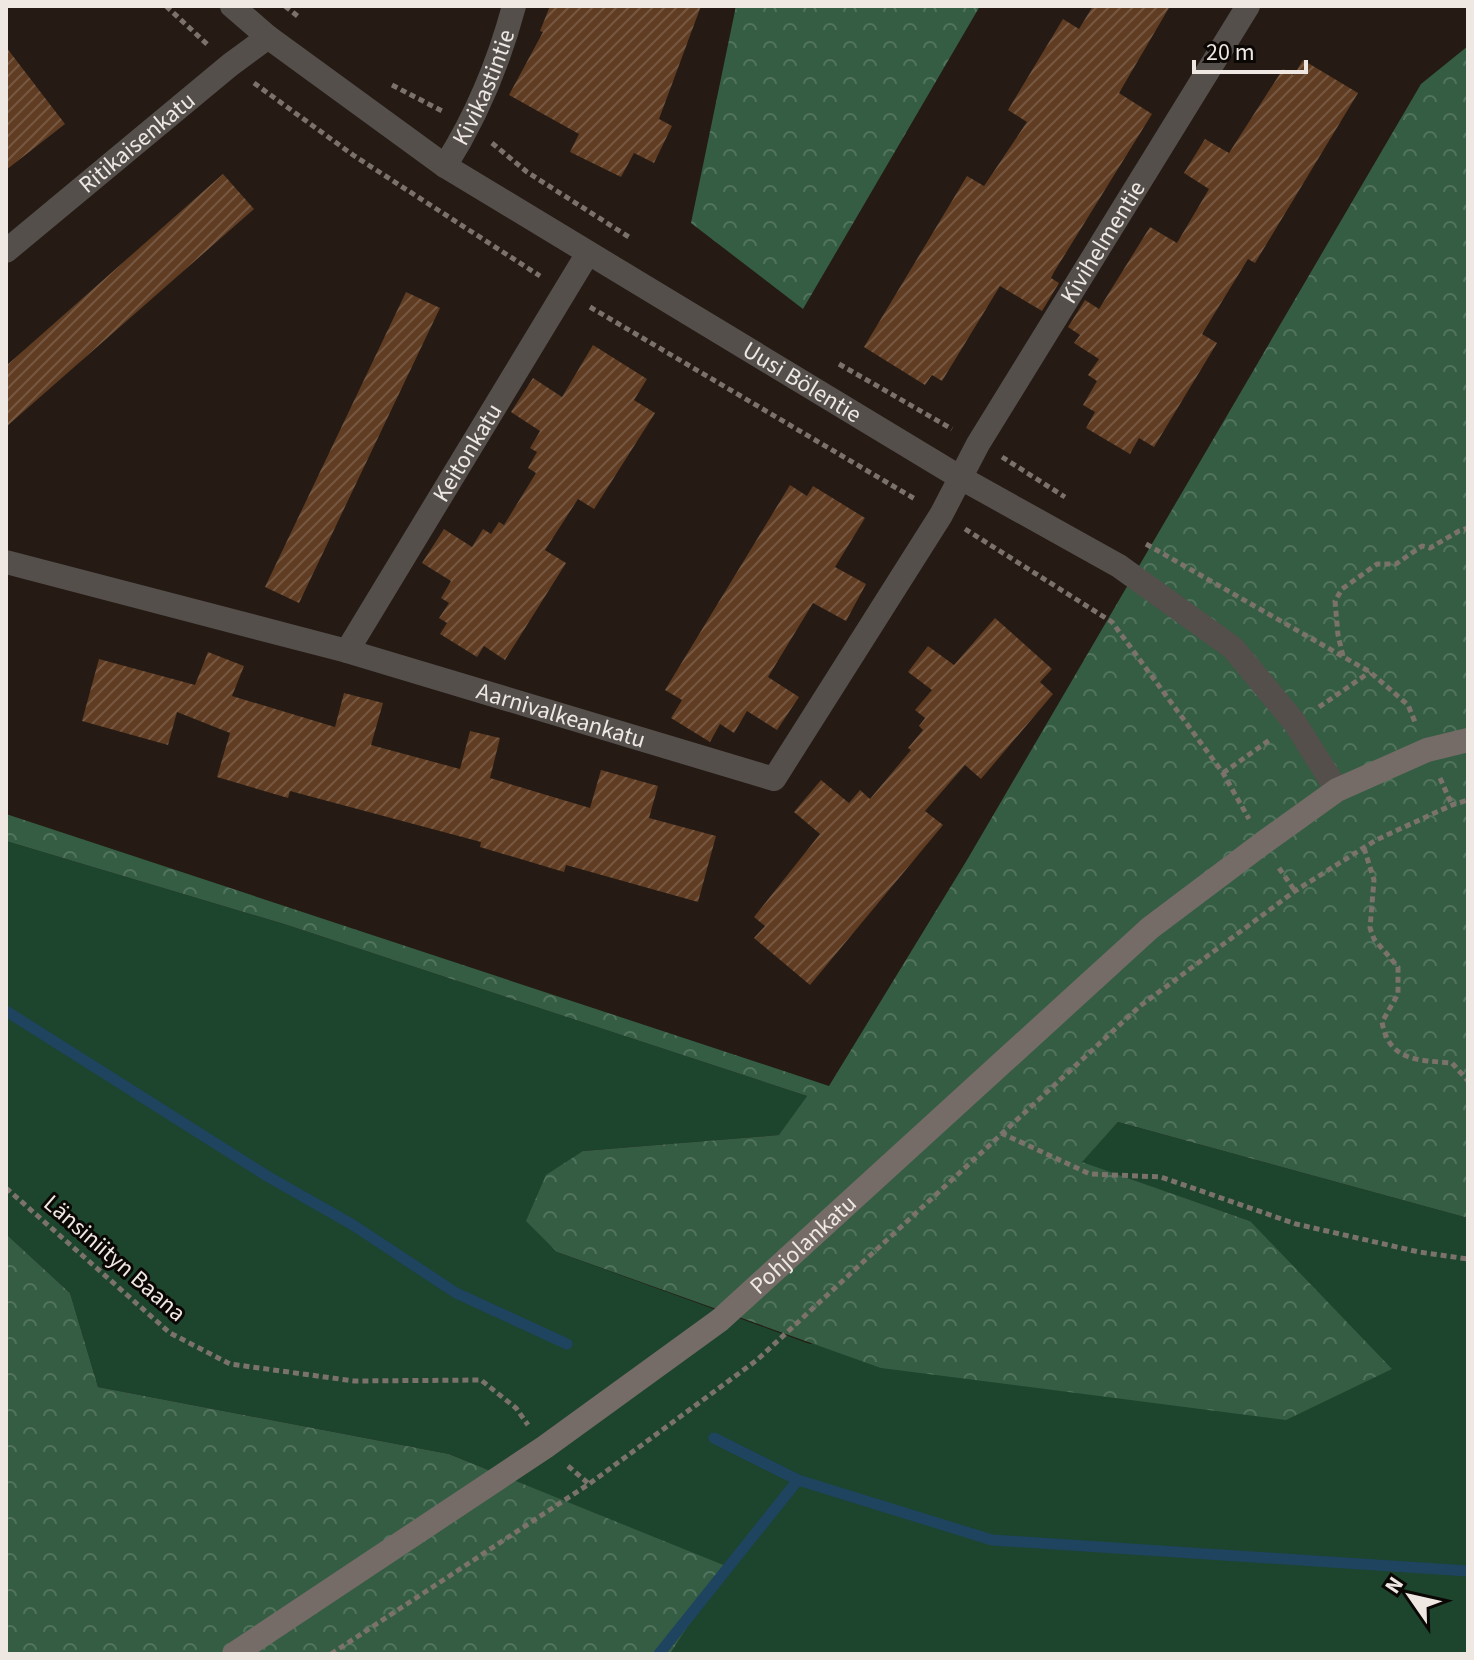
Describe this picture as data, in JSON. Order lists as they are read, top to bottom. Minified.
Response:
{"streets":{"main road":["Pohjolankatu"],"street":["Kivikastintie","Ritikaisenkatu","Kivihelmentie","Uusi Bölentie","Keitonkatu","Aarnivalkeankatu"],"path":["Länsiniityn Baana"]},"crossings":[["Kivikastintie","Uusi Bölentie"],["Ritikaisenkatu","Uusi Bölentie"],["Kivihelmentie","Uusi Bölentie"],["Kivihelmentie","Aarnivalkeankatu"],["Uusi Bölentie","Keitonkatu"],["Uusi Bölentie","Aarnivalkeankatu"],["Uusi Bölentie","Pohjolankatu"],["Keitonkatu","Aarnivalkeankatu"],["Pohjolankatu","Länsiniityn Baana"]],"scale_bar":"20 m","north":"top left"}
